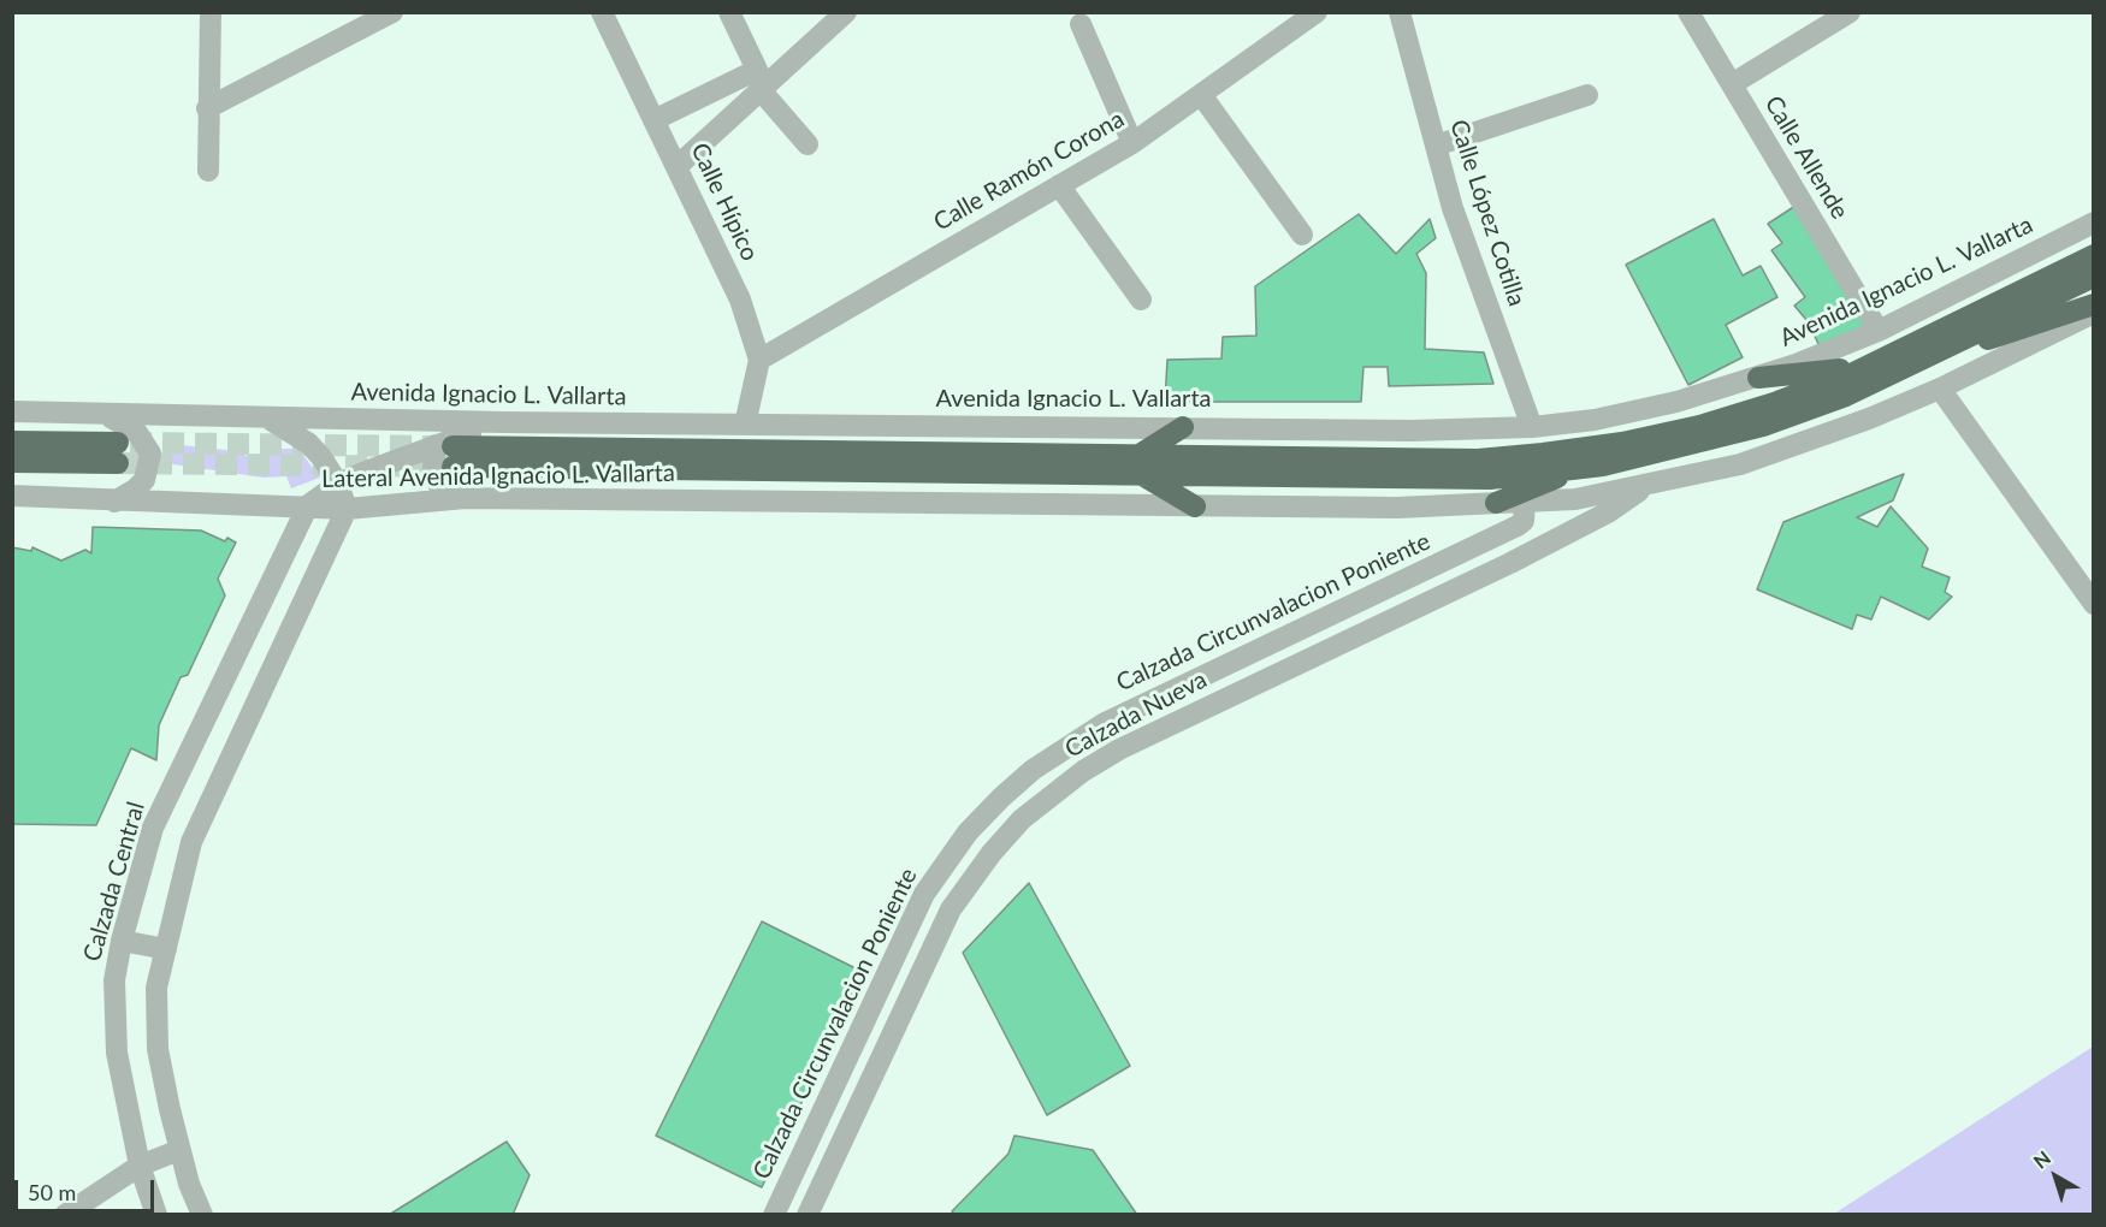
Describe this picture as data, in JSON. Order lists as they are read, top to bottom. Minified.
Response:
{"streets":{"street":["Calle Allende","Calle Ramón Corona","Calle Hípico","Calle López Cotilla","Avenida Ignacio L. Vallarta","Lateral Avenida Ignacio L. Vallarta","Calzada Circunvalacion Poniente","Calzada Nueva","Calzada Central"]},"crossings":[["Calle Allende","Avenida Ignacio L. Vallarta"],["Calle Ramón Corona","Calle Hípico"],["Calle López Cotilla","Avenida Ignacio L. Vallarta"],["Lateral Avenida Ignacio L. Vallarta","Calzada Central"]],"scale_bar":"50 m","north":"top left"}
